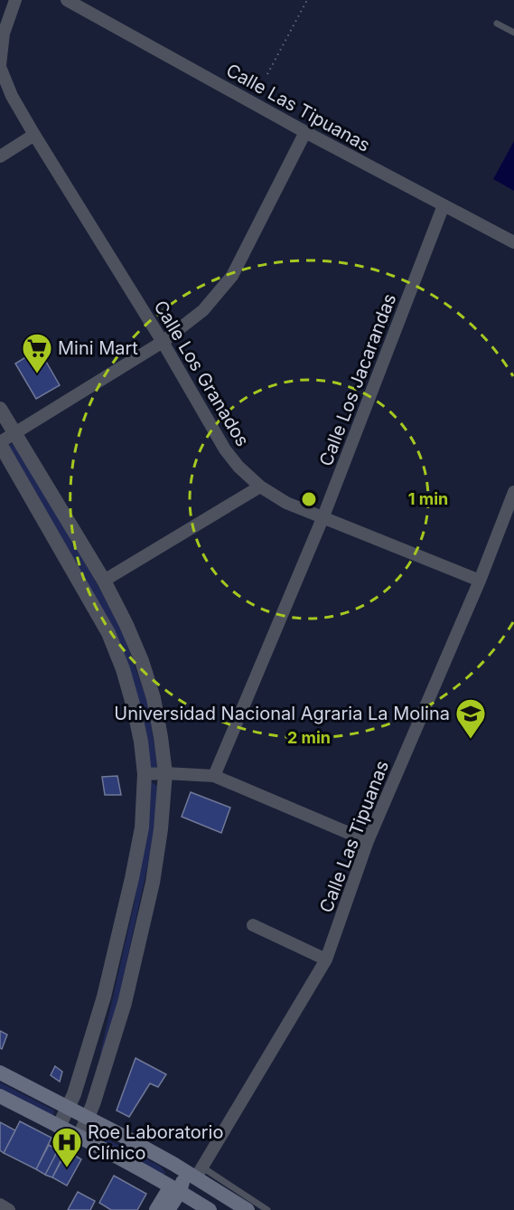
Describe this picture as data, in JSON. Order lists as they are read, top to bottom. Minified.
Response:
{"streets":{"street":["Calle Las Tipuanas","Calle Los Granados","Calle Los Jacarandas"]},"crossings":[["Calle Las Tipuanas","Calle Los Granados"],["Calle Las Tipuanas","Calle Los Jacarandas"],["Calle Los Granados","Calle Los Jacarandas"]],"places":{"supermarket":["Mini Mart"],"school or university":["Universidad Nacional Agraria La Molina"],"hospital":["Roe Laboratorio Clínico"]},"rings":["1 min","2 min"]}
